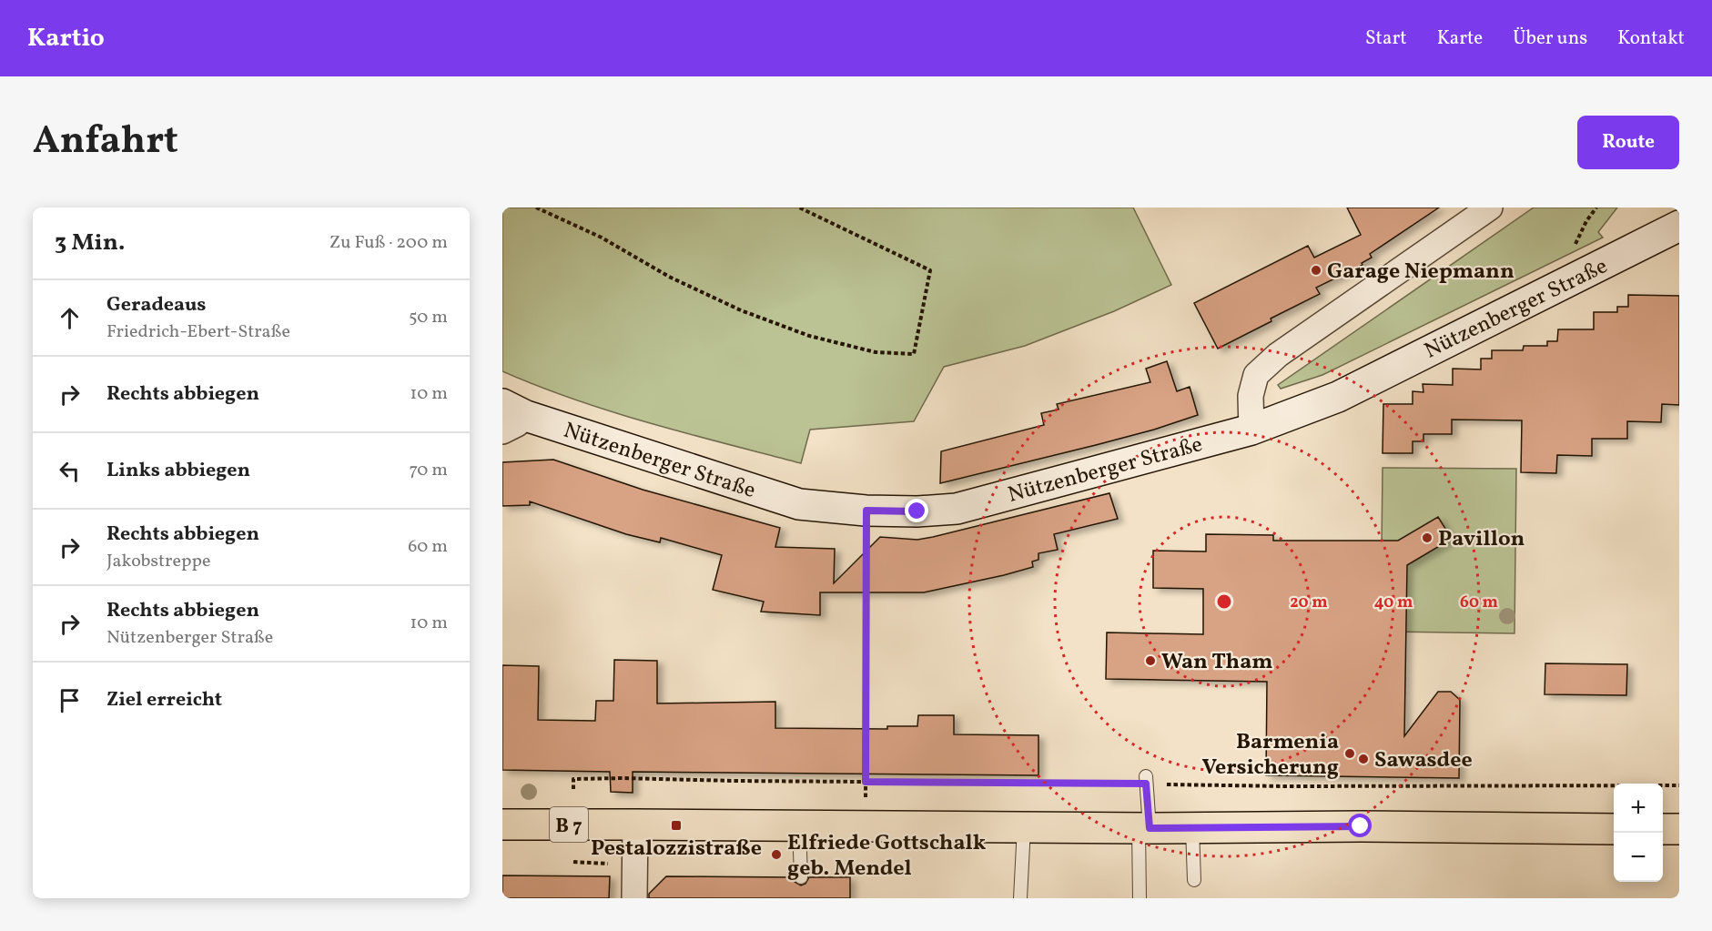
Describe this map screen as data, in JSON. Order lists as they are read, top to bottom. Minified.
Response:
{"streets":{"main road":["B 7"],"street":["Nützenberger Straße"]},"places":{"other":["Garage Niepmann","Pavillon","Wan Tham","Barmenia Versicherung","Sawasdee","Elfriede Gottschalk geb. Mendel"],"transit":["Pestalozzistraße"]},"page":{"header":"Kartio","nav":["Start","Karte","Über uns","Kontakt"],"title":"Anfahrt","buttons":"Route","heading":["3 Min.","Zu Fuß · 200 m"],"list":[["Geradeaus","Friedrich-Ebert-Straße","50 m"],["Rechts abbiegen","10 m"],["Links abbiegen","70 m"],["Rechts abbiegen","Jakobstreppe","60 m"],["Rechts abbiegen","Nützenberger Straße","10 m"],"Ziel erreicht"],"map_buttons":["+","−"]},"rings":["20 m","40 m","60 m"]}
